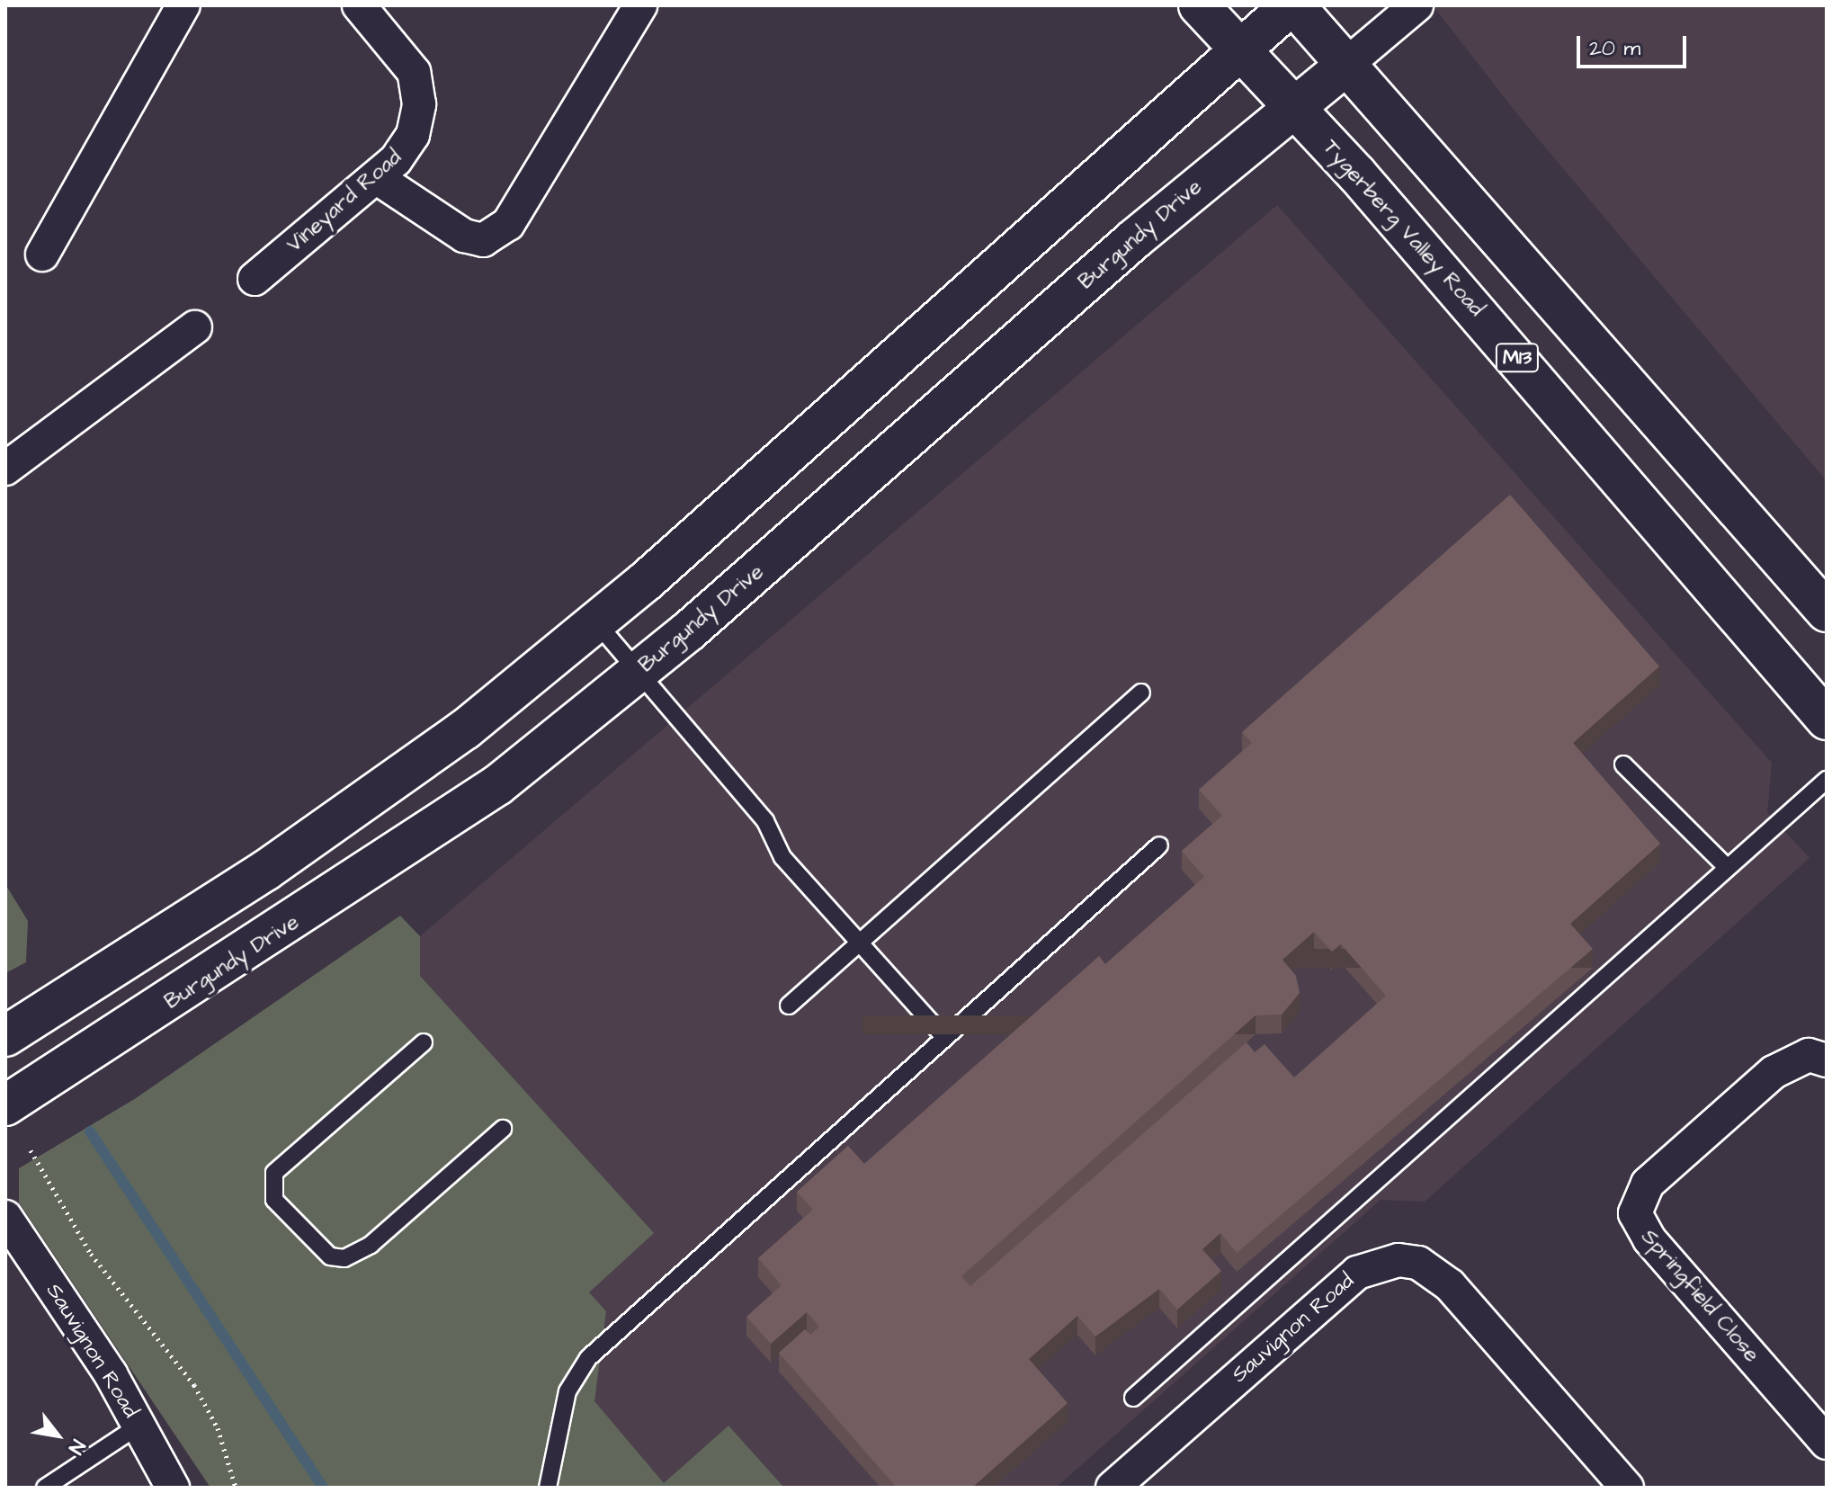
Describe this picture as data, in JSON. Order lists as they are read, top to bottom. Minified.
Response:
{"streets":{"main road":["Tygerberg Valley Road","Burgundy Drive","M13"],"street":["Vineyard Road","Springfield Close","Sauvignon Road"]},"crossings":[["Tygerberg Valley Road","Burgundy Drive"]],"scale_bar":"20 m","north":"bottom right"}
